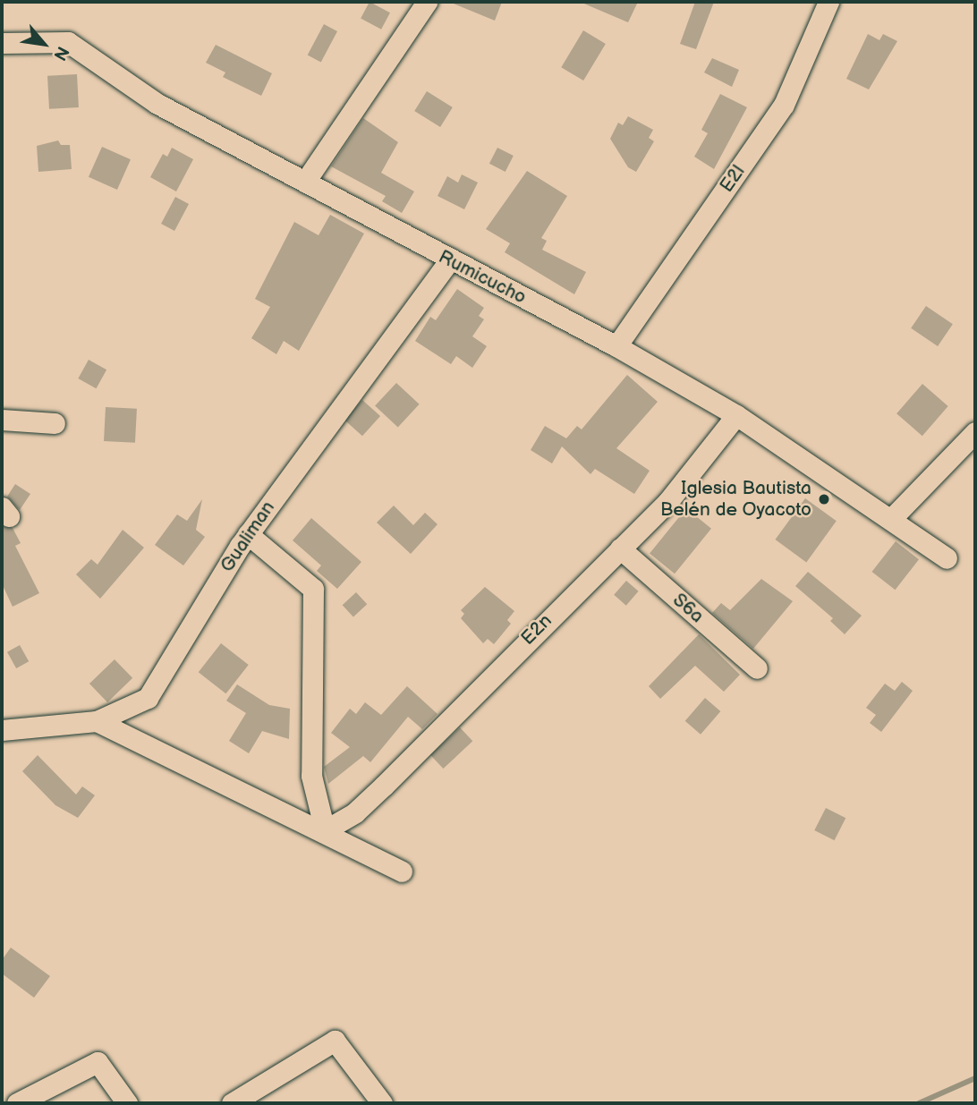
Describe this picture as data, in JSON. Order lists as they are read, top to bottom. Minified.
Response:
{"streets":{"street":["E2l","Rumicucho","Gualiman","S6a","E2n"]},"crossings":[["E2l","Rumicucho"],["Rumicucho","Gualiman"],["Rumicucho","E2n"],["S6a","E2n"]],"places":["Iglesia Bautista Belén de Oyacoto"],"north":"bottom right"}
